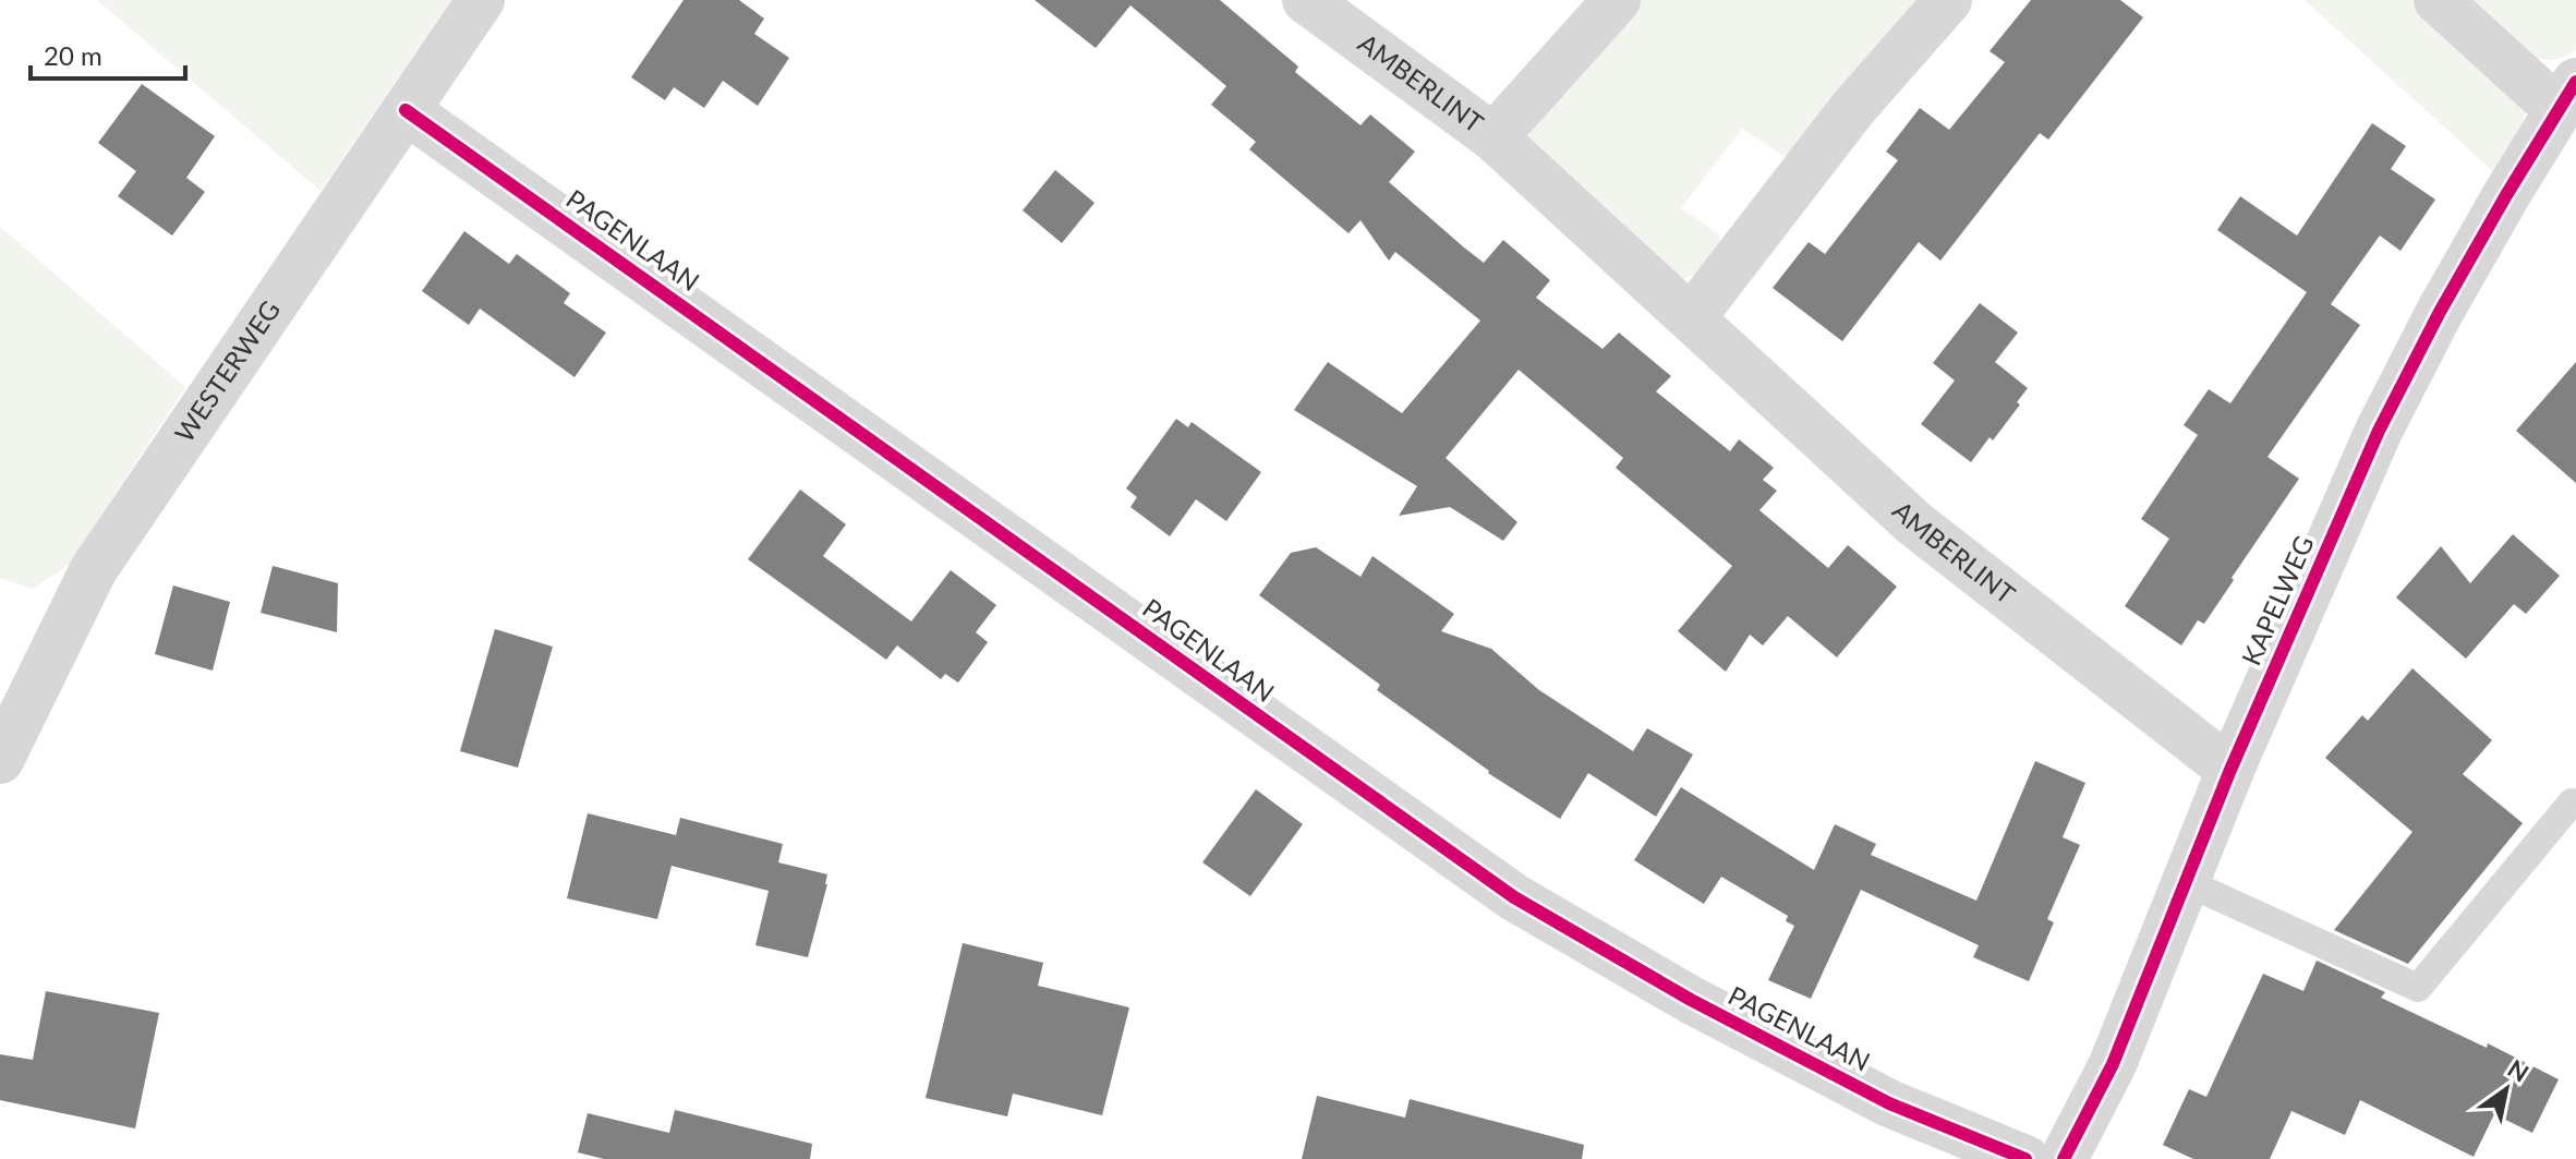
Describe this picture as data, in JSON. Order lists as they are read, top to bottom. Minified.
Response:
{"streets":{"street":["AMBERLINT","PAGENLAAN","WESTERWEG","KAPELWEG"]},"crossings":[["AMBERLINT","KAPELWEG"],["PAGENLAAN","WESTERWEG"]],"scale_bar":"20 m","north":"top right"}
